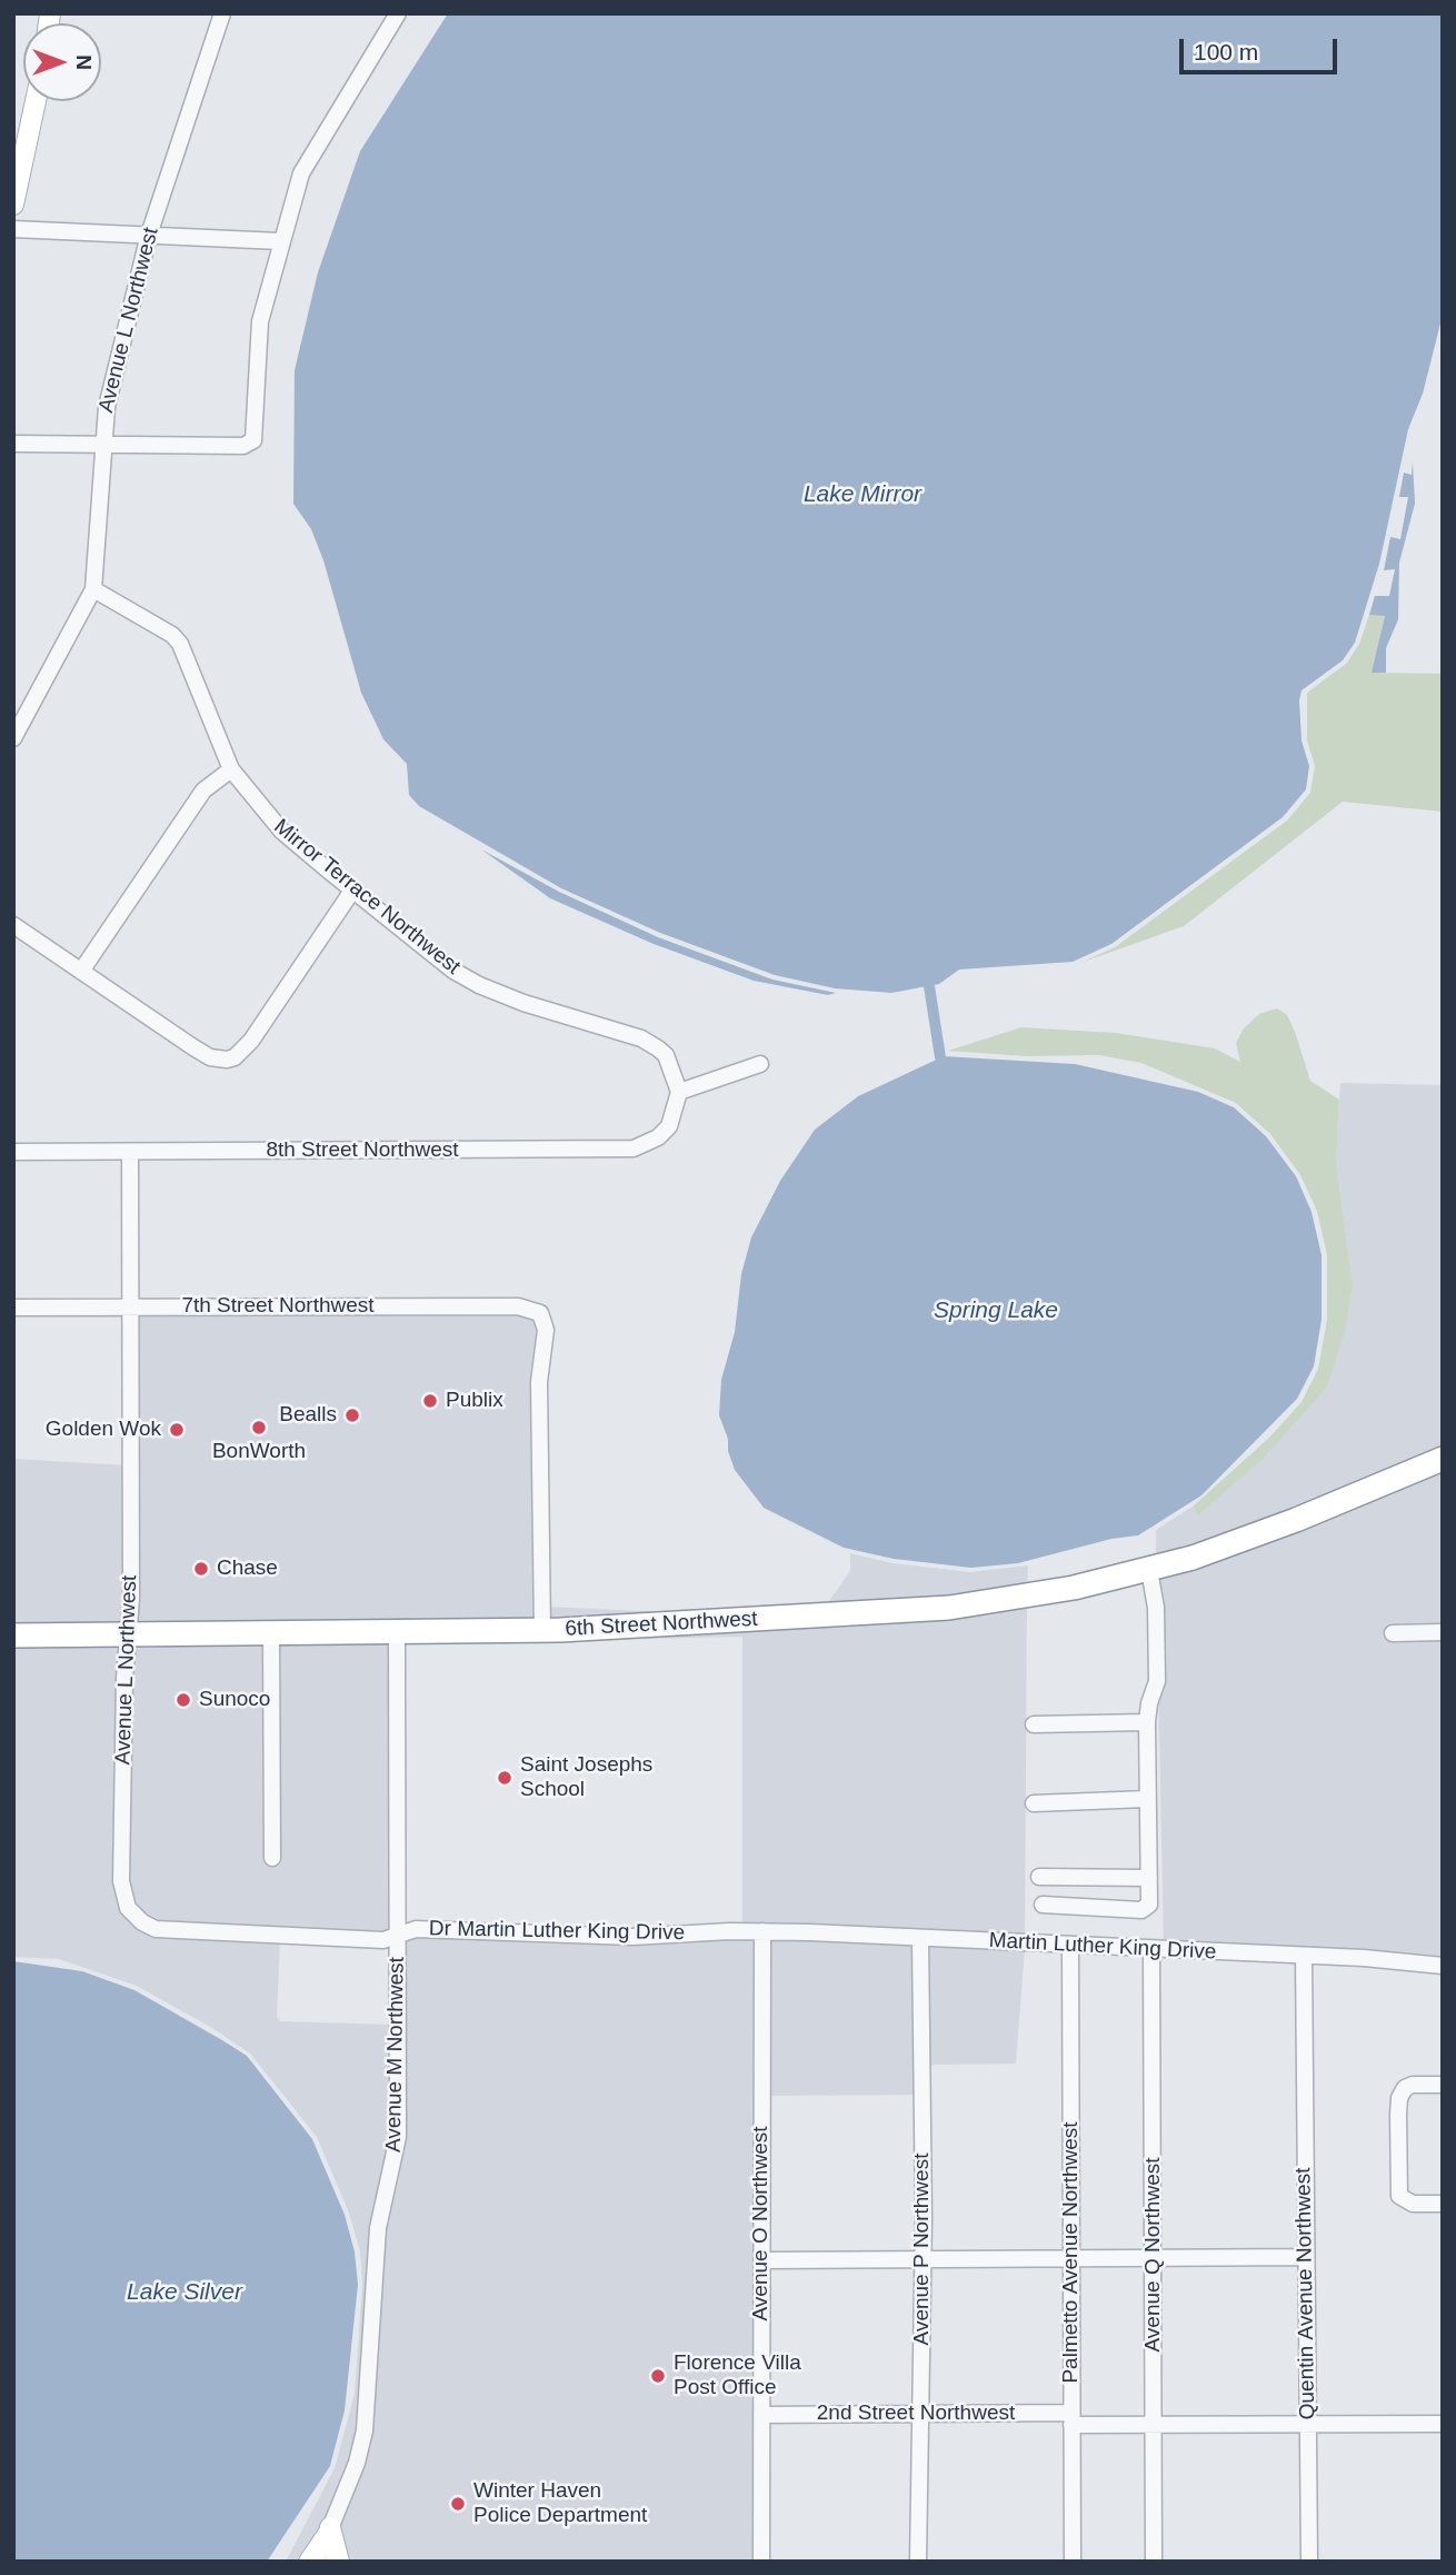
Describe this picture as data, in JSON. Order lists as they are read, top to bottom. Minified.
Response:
{"streets":{"highway":["6th Street Northwest"],"street":["Avenue L Northwest","Mirror Terrace Northwest","8th Street Northwest","7th Street Northwest","Dr Martin Luther King Drive","Martin Luther King Drive","Avenue M Northwest","Avenue O Northwest","Avenue P Northwest","Palmetto Avenue Northwest","Avenue Q Northwest","Quentin Avenue Northwest","2nd Street Northwest"]},"crossings":[["Avenue L Northwest","Mirror Terrace Northwest"],["Avenue L Northwest","8th Street Northwest"],["Avenue L Northwest","7th Street Northwest"],["Avenue L Northwest","6th Street Northwest"],["Avenue L Northwest","Dr Martin Luther King Drive"],["Avenue L Northwest","Avenue M Northwest"],["Mirror Terrace Northwest","8th Street Northwest"],["7th Street Northwest","6th Street Northwest"],["6th Street Northwest","Avenue M Northwest"],["Dr Martin Luther King Drive","Martin Luther King Drive"],["Dr Martin Luther King Drive","Avenue M Northwest"],["Dr Martin Luther King Drive","Avenue O Northwest"],["Martin Luther King Drive","Avenue O Northwest"],["Martin Luther King Drive","Avenue P Northwest"],["Martin Luther King Drive","Palmetto Avenue Northwest"],["Martin Luther King Drive","Avenue Q Northwest"],["Martin Luther King Drive","Quentin Avenue Northwest"],["Avenue O Northwest","2nd Street Northwest"],["Avenue P Northwest","2nd Street Northwest"],["Palmetto Avenue Northwest","2nd Street Northwest"],["Avenue Q Northwest","2nd Street Northwest"],["Quentin Avenue Northwest","2nd Street Northwest"]],"water":["Lake Mirror","Spring Lake","Lake Silver"],"places":["Publix","Bealls","BonWorth","Golden Wok","Chase","Sunoco","Saint Josephs School","Florence Villa Post Office","Winter Haven Police Department"],"scale_bar":"100 m","north":"right"}
